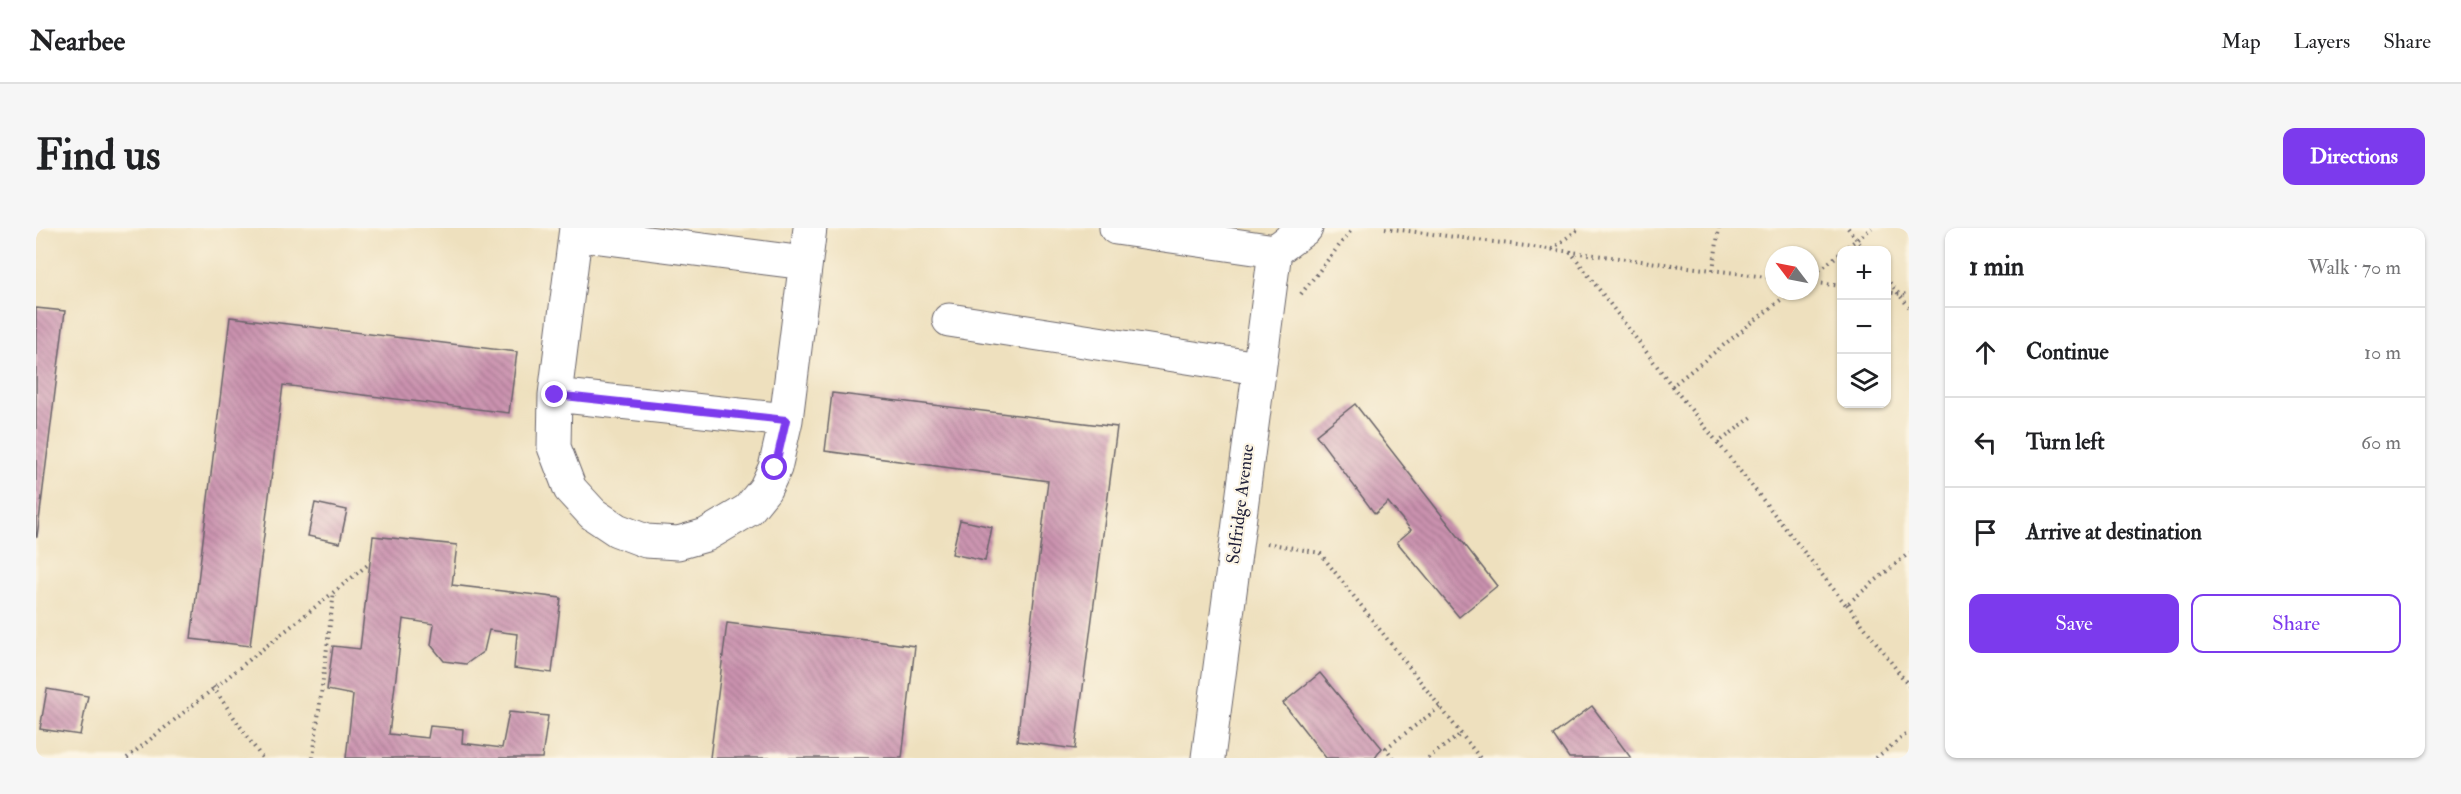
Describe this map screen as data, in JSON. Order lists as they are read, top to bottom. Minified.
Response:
{"streets":{"street":["Selfridge Avenue"]},"north":"top left","page":{"header":"Nearbee","nav":["Map","Layers","Share"],"buttons":["Directions",["Save","Share"]],"title":"Find us","heading":["1 min","Walk · 70 m"],"map_buttons":["+","−"],"list":[["Continue","10 m"],["Turn left","60 m"],"Arrive at destination"]}}
